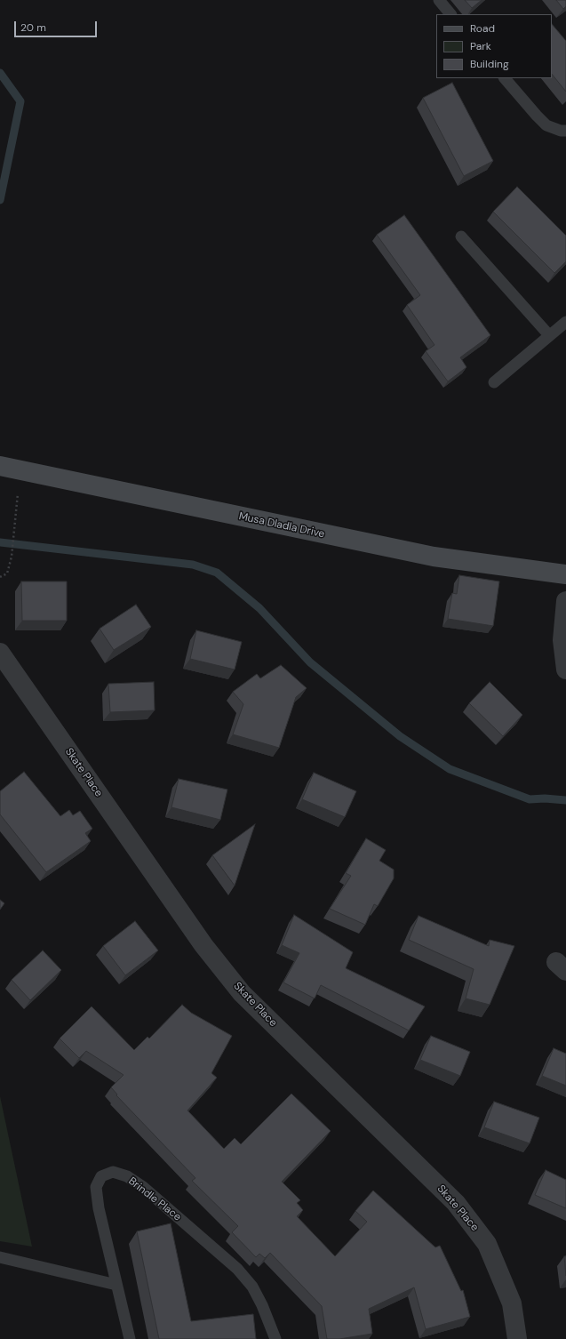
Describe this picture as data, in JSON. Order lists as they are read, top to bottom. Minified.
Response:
{"streets":{"street":["Musa Dladla Drive","Skate Place"],"lane":["Brindle Place"]},"legend":["Road","Park","Building"],"scale_bar":"20 m"}
